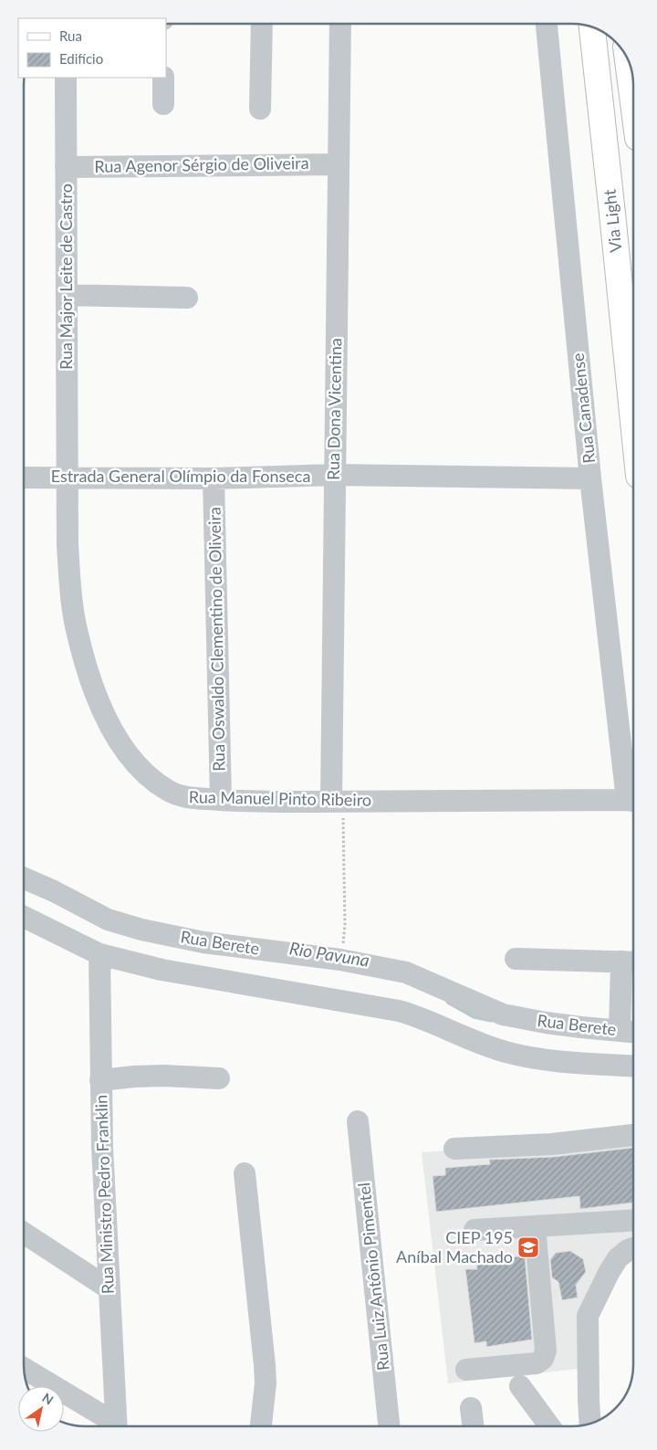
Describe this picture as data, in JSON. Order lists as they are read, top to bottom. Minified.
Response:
{"streets":{"main road":["Via Light"],"street":["Rua Agenor Sérgio de Oliveira","Rua Major Leite de Castro","Rua Canadense","Rua Dona Vicentina","Estrada General Olímpio da Fonseca","Rua Oswaldo Clementino de Oliveira","Rua Manuel Pinto Ribeiro","Rua Berete","Rua Ministro Pedro Franklin","Rua Luiz Antônio Pimentel"]},"crossings":[["Rua Agenor Sérgio de Oliveira","Rua Major Leite de Castro"],["Rua Agenor Sérgio de Oliveira","Rua Dona Vicentina"],["Rua Major Leite de Castro","Estrada General Olímpio da Fonseca"],["Rua Major Leite de Castro","Rua Manuel Pinto Ribeiro"],["Rua Canadense","Estrada General Olímpio da Fonseca"],["Rua Canadense","Rua Manuel Pinto Ribeiro"],["Rua Dona Vicentina","Estrada General Olímpio da Fonseca"],["Rua Dona Vicentina","Rua Manuel Pinto Ribeiro"],["Estrada General Olímpio da Fonseca","Rua Oswaldo Clementino de Oliveira"],["Estrada General Olímpio da Fonseca","Rua Manuel Pinto Ribeiro"],["Rua Oswaldo Clementino de Oliveira","Rua Manuel Pinto Ribeiro"]],"water":["Rio Pavuna"],"places":{"school or university":["CIEP 195 Aníbal Machado"]},"legend":["Rua","Edifício"],"north":"top right"}
